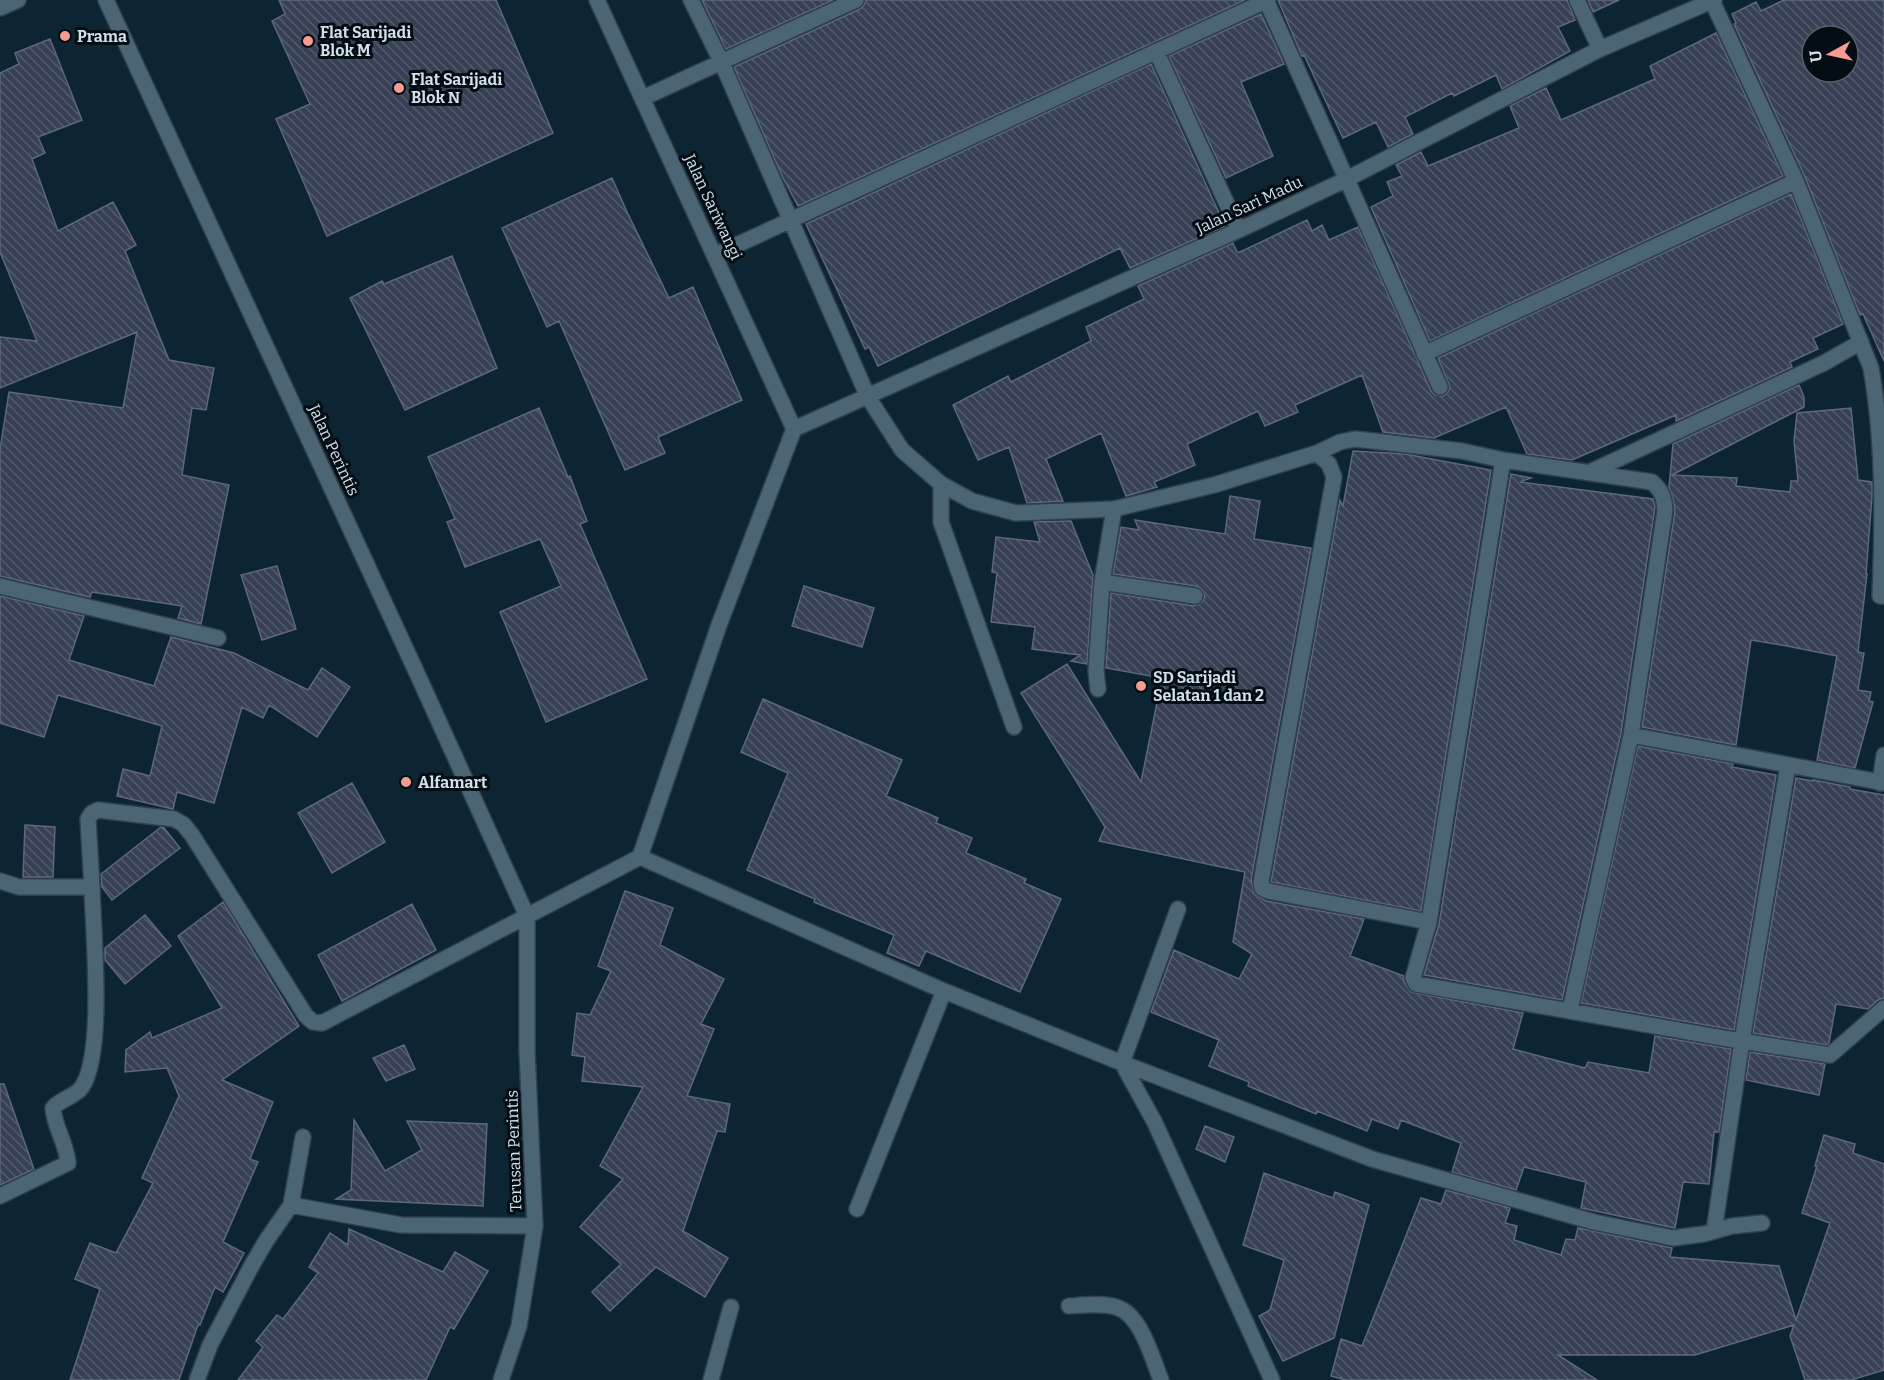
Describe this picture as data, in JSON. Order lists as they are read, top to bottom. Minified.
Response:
{"streets":{"street":["Jalan Sari Madu","Jalan Sariwangi","Jalan Perintis","Terusan Perintis"]},"crossings":[["Jalan Sari Madu","Jalan Sariwangi"],["Jalan Perintis","Terusan Perintis"]],"places":["Prama","Flat Sarijadi Blok M","Flat Sarijadi Blok N","SD Sarijadi Selatan 1 dan 2","Alfamart"],"north":"left"}
